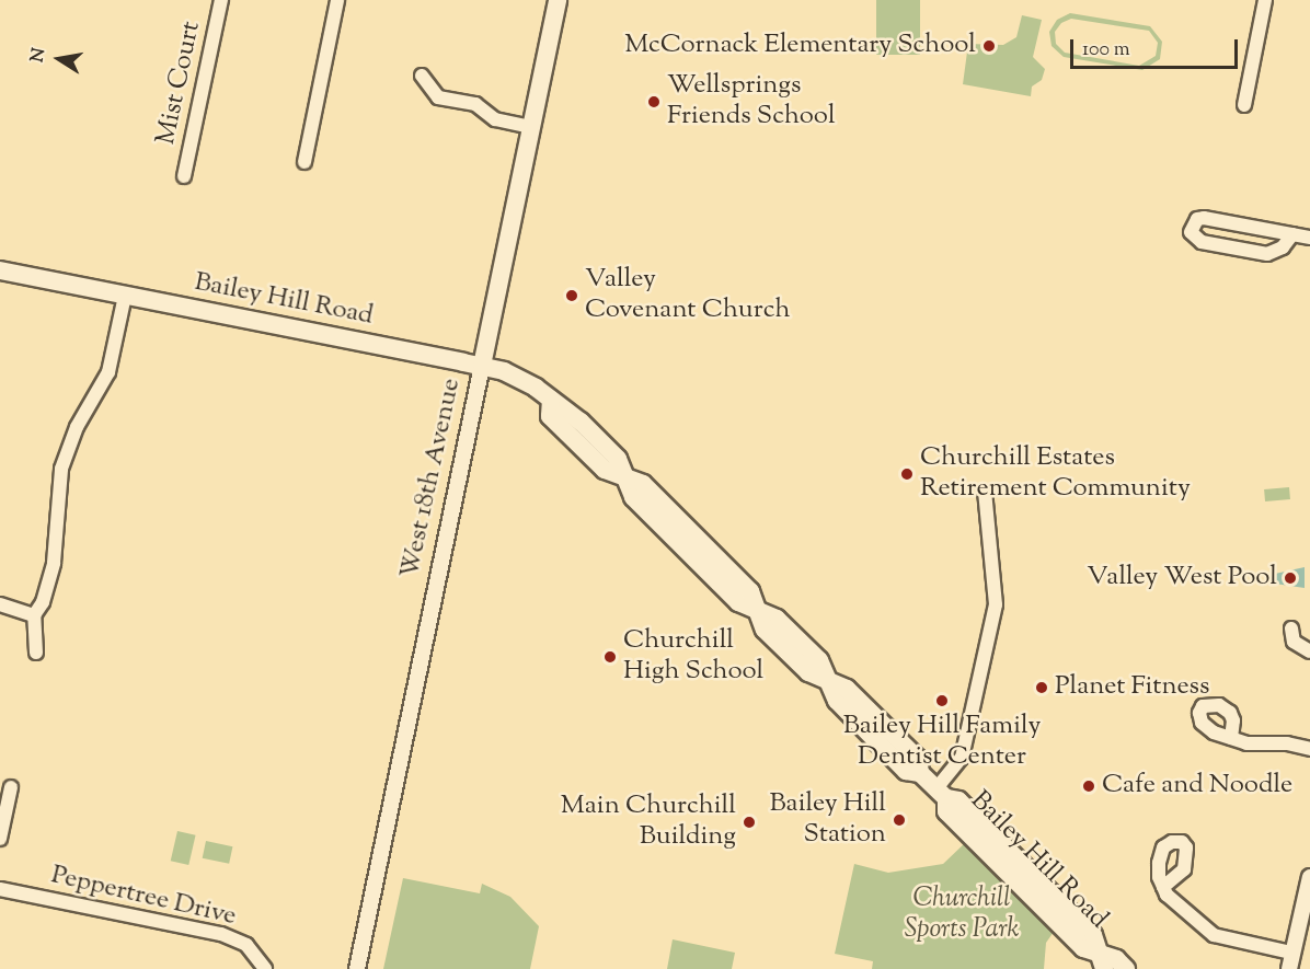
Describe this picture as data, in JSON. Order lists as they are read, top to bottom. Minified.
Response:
{"streets":{"main road":["Bailey Hill Road","West 18th Avenue"],"street":["Mist Court","Peppertree Drive"]},"crossings":[["Bailey Hill Road","West 18th Avenue"]],"parks":["Churchill Sports Park"],"places":["McCornack Elementary School","Wellsprings Friends School","Valley Covenant Church","Churchill Estates Retirement Community","Valley West Pool","Churchill High School","Planet Fitness","Bailey Hill Family Dentist Center","Cafe and Noodle","Bailey Hill Station","Main Churchill Building"],"scale_bar":"100 m","north":"left"}
